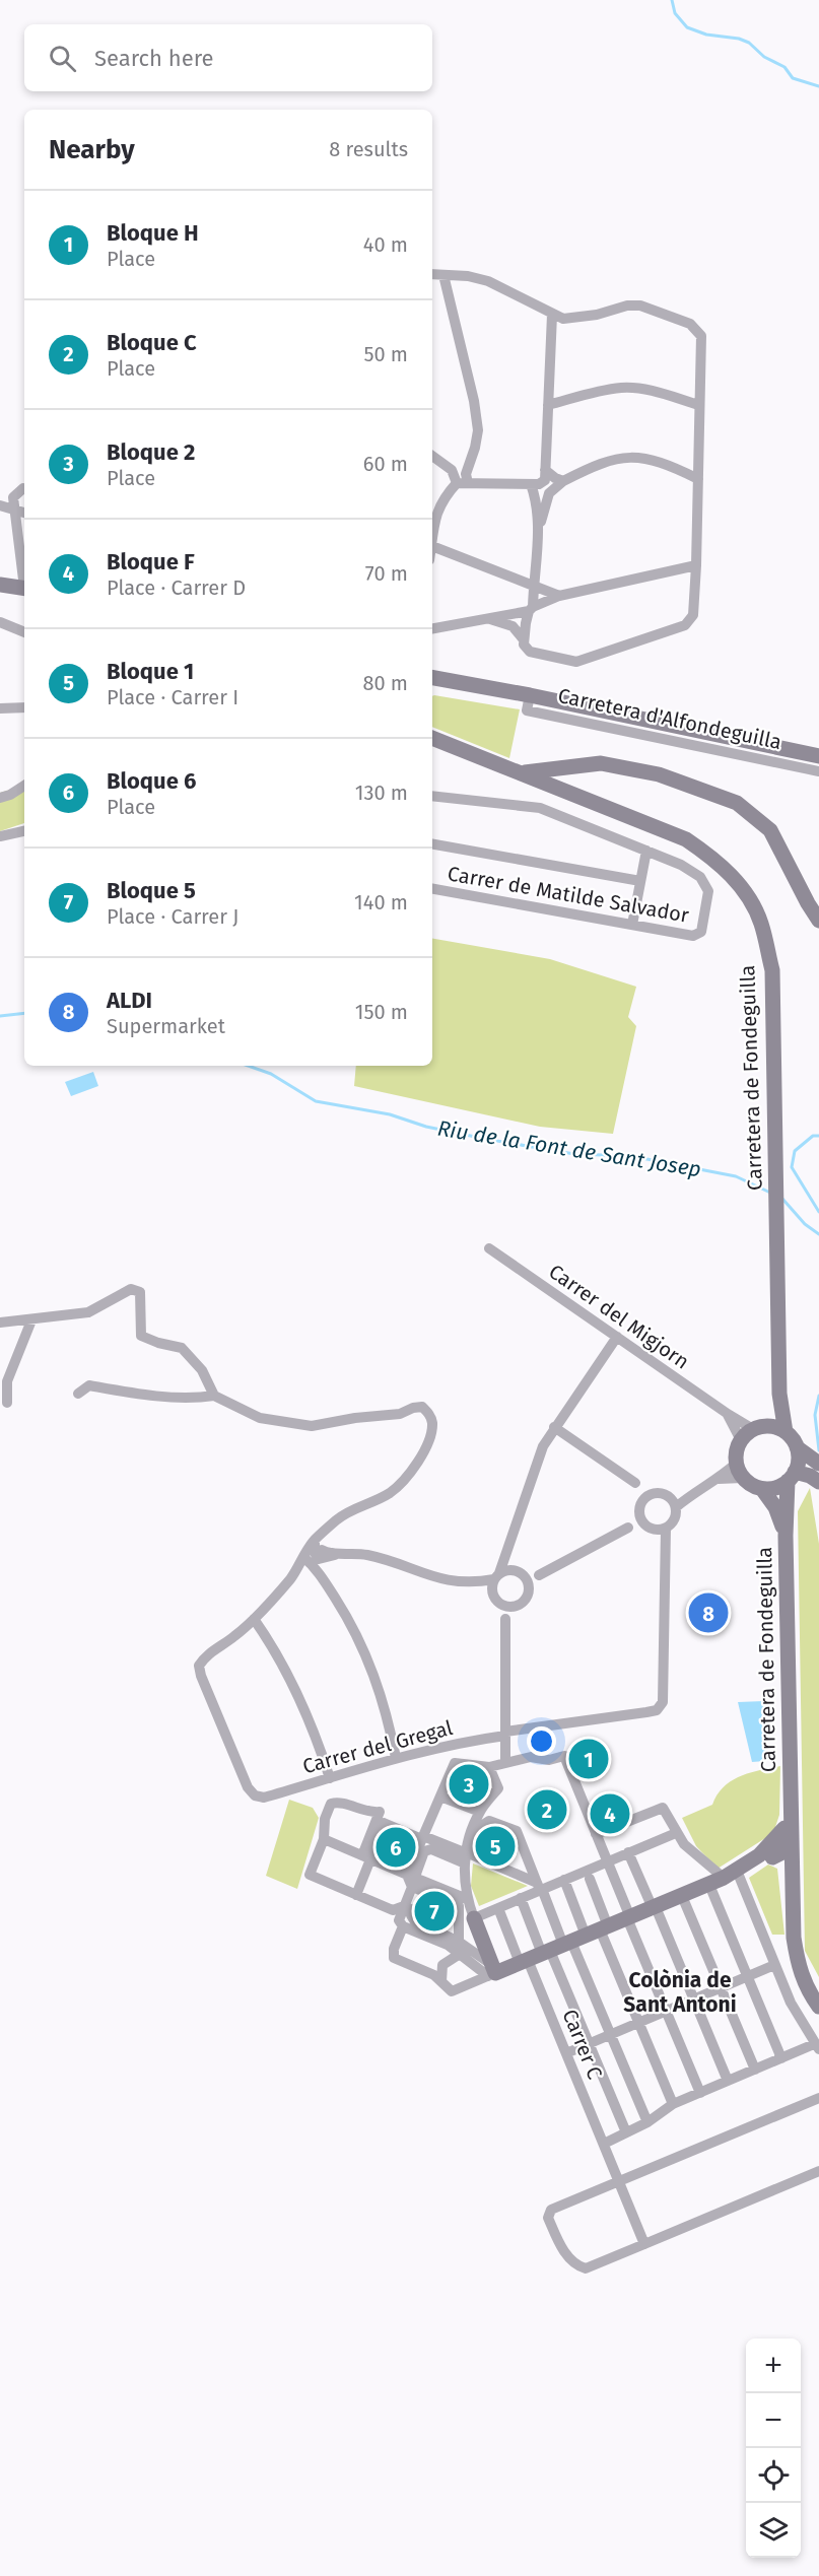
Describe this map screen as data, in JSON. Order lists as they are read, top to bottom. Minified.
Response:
{"streets":{"main road":["Carretera d'Alfondeguilla","Carretera de Fondeguilla"],"street":["Carrer de Matilde Salvador","Carrer del Migjorn","Carrer del Gregal","Carrer C"]},"crossings":[["Carretera de Fondeguilla","Carrer del Migjorn"]],"districts":["Colònia de Sant Antoni"],"water":["Riu de la Font de Sant Josep"],"page":{"search":"Search here","heading":["Nearby","8 results"],"list":[{"mark":"1","name":"Bloque H","note":"Place","value":"40 m"},{"mark":"2","name":"Bloque C","note":"Place","value":"50 m"},{"mark":"3","name":"Bloque 2","note":"Place","value":"60 m"},{"mark":"4","name":"Bloque F","note":"Place · Carrer D","value":"70 m"},{"mark":"5","name":"Bloque 1","note":"Place · Carrer I","value":"80 m"},{"mark":"6","name":"Bloque 6","note":"Place","value":"130 m"},{"mark":"7","name":"Bloque 5","note":"Place · Carrer J","value":"140 m"},{"mark":"8","name":"ALDI","note":"Supermarket","value":"150 m"}],"pins":["8","1","3","2","4","5","6","7"],"map_buttons":["+","−"]}}
